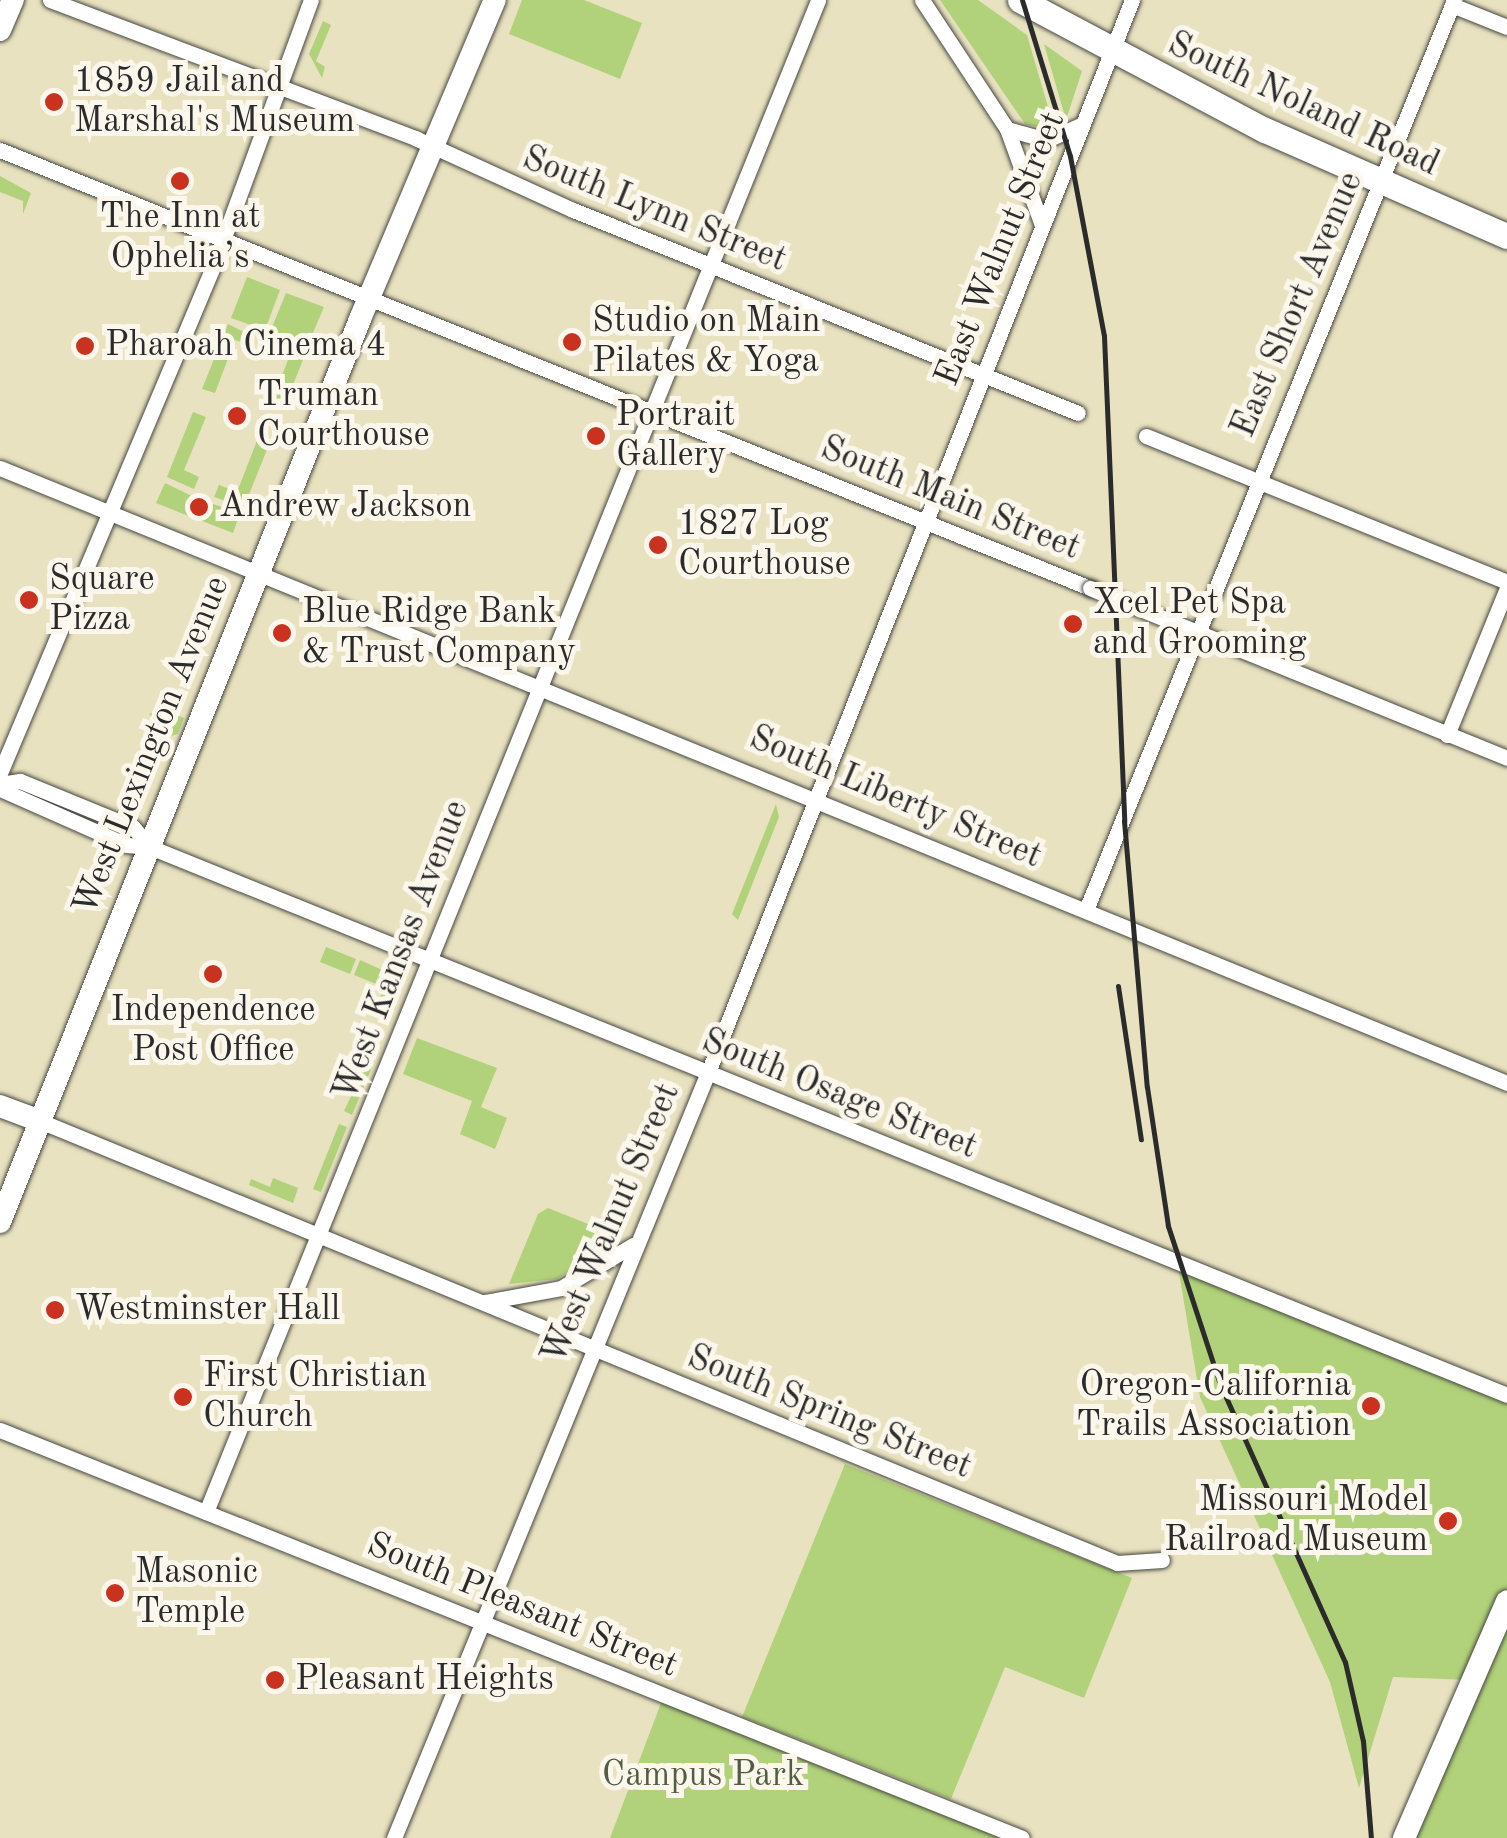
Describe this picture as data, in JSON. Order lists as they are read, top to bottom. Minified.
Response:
{"streets":{"main road":["South Noland Road"],"street":["South Lynn Street","East Walnut Street","East Short Avenue","South Main Street","West Lexington Avenue","South Liberty Street","West Kansas Avenue","South Osage Street","West Walnut Street","South Spring Street","South Pleasant Street"]},"crossings":[["South Noland Road","East Walnut Street"],["South Noland Road","East Short Avenue"],["South Lynn Street","East Walnut Street"],["South Lynn Street","West Lexington Avenue"],["South Lynn Street","West Kansas Avenue"],["East Walnut Street","South Main Street"],["East Walnut Street","West Walnut Street"],["East Short Avenue","South Main Street"],["East Short Avenue","South Liberty Street"],["South Main Street","West Lexington Avenue"],["South Main Street","West Kansas Avenue"],["South Main Street","West Walnut Street"],["West Lexington Avenue","South Liberty Street"],["West Lexington Avenue","South Osage Street"],["West Lexington Avenue","South Spring Street"],["South Liberty Street","West Kansas Avenue"],["South Liberty Street","West Walnut Street"],["West Kansas Avenue","South Osage Street"],["West Kansas Avenue","South Spring Street"],["West Kansas Avenue","South Pleasant Street"],["South Osage Street","West Walnut Street"],["West Walnut Street","South Spring Street"],["West Walnut Street","South Pleasant Street"]],"parks":["Campus Park"],"places":["1859 Jail and Marshal's Museum","The Inn at Ophelia’s","Studio on Main Pilates & Yoga","Pharoah Cinema 4","Truman Courthouse","Portrait Gallery","Andrew Jackson","1827 Log Courthouse","Square Pizza","Xcel Pet Spa and Grooming","Blue Ridge Bank & Trust Company","Independence Post Office","Westminster Hall","First Christian Church","Oregon-California Trails Association","Missouri Model Railroad Museum","Masonic Temple","Pleasant Heights"]}
